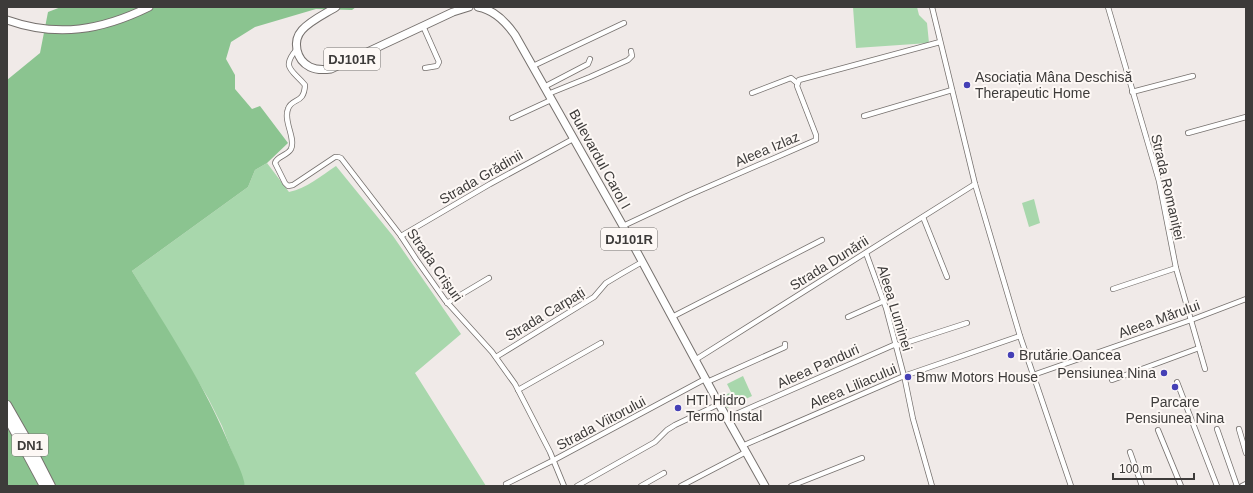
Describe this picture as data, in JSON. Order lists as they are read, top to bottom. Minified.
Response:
{"streets":{"highway":["DN1"],"main road":["DJ101R","Bulevardul Carol I"],"street":["Aleea Izlaz","Strada Grădinii","Strada Romaniței","Strada Dunării","Strada Crișuri","Aleea Luminei","Strada Carpați","Aleea Mărului","Aleea Panduri","Aleea Liliacului","Strada Viitorului"]},"crossings":[["DJ101R","Strada Crișuri"],["Aleea Izlaz","Bulevardul Carol I"],["Bulevardul Carol I","Strada Grădinii"],["Bulevardul Carol I","Strada Dunării"],["Bulevardul Carol I","Strada Carpați"],["Bulevardul Carol I","Aleea Panduri"],["Bulevardul Carol I","Aleea Liliacului"],["Bulevardul Carol I","Strada Viitorului"],["Strada Grădinii","Strada Crișuri"],["Strada Romaniței","Aleea Mărului"],["Strada Dunării","Aleea Luminei"],["Strada Crișuri","Strada Carpați"],["Strada Crișuri","Strada Viitorului"],["Aleea Luminei","Aleea Panduri"],["Aleea Luminei","Aleea Liliacului"]],"places":["Asociația Mâna Deschisă Therapeutic Home","Brutărie Oancea","Pensiunea Nina","Bmw Motors House","Parcare Pensiunea Nina","HTI Hidro Termo Instal"],"scale_bar":"100 m"}
